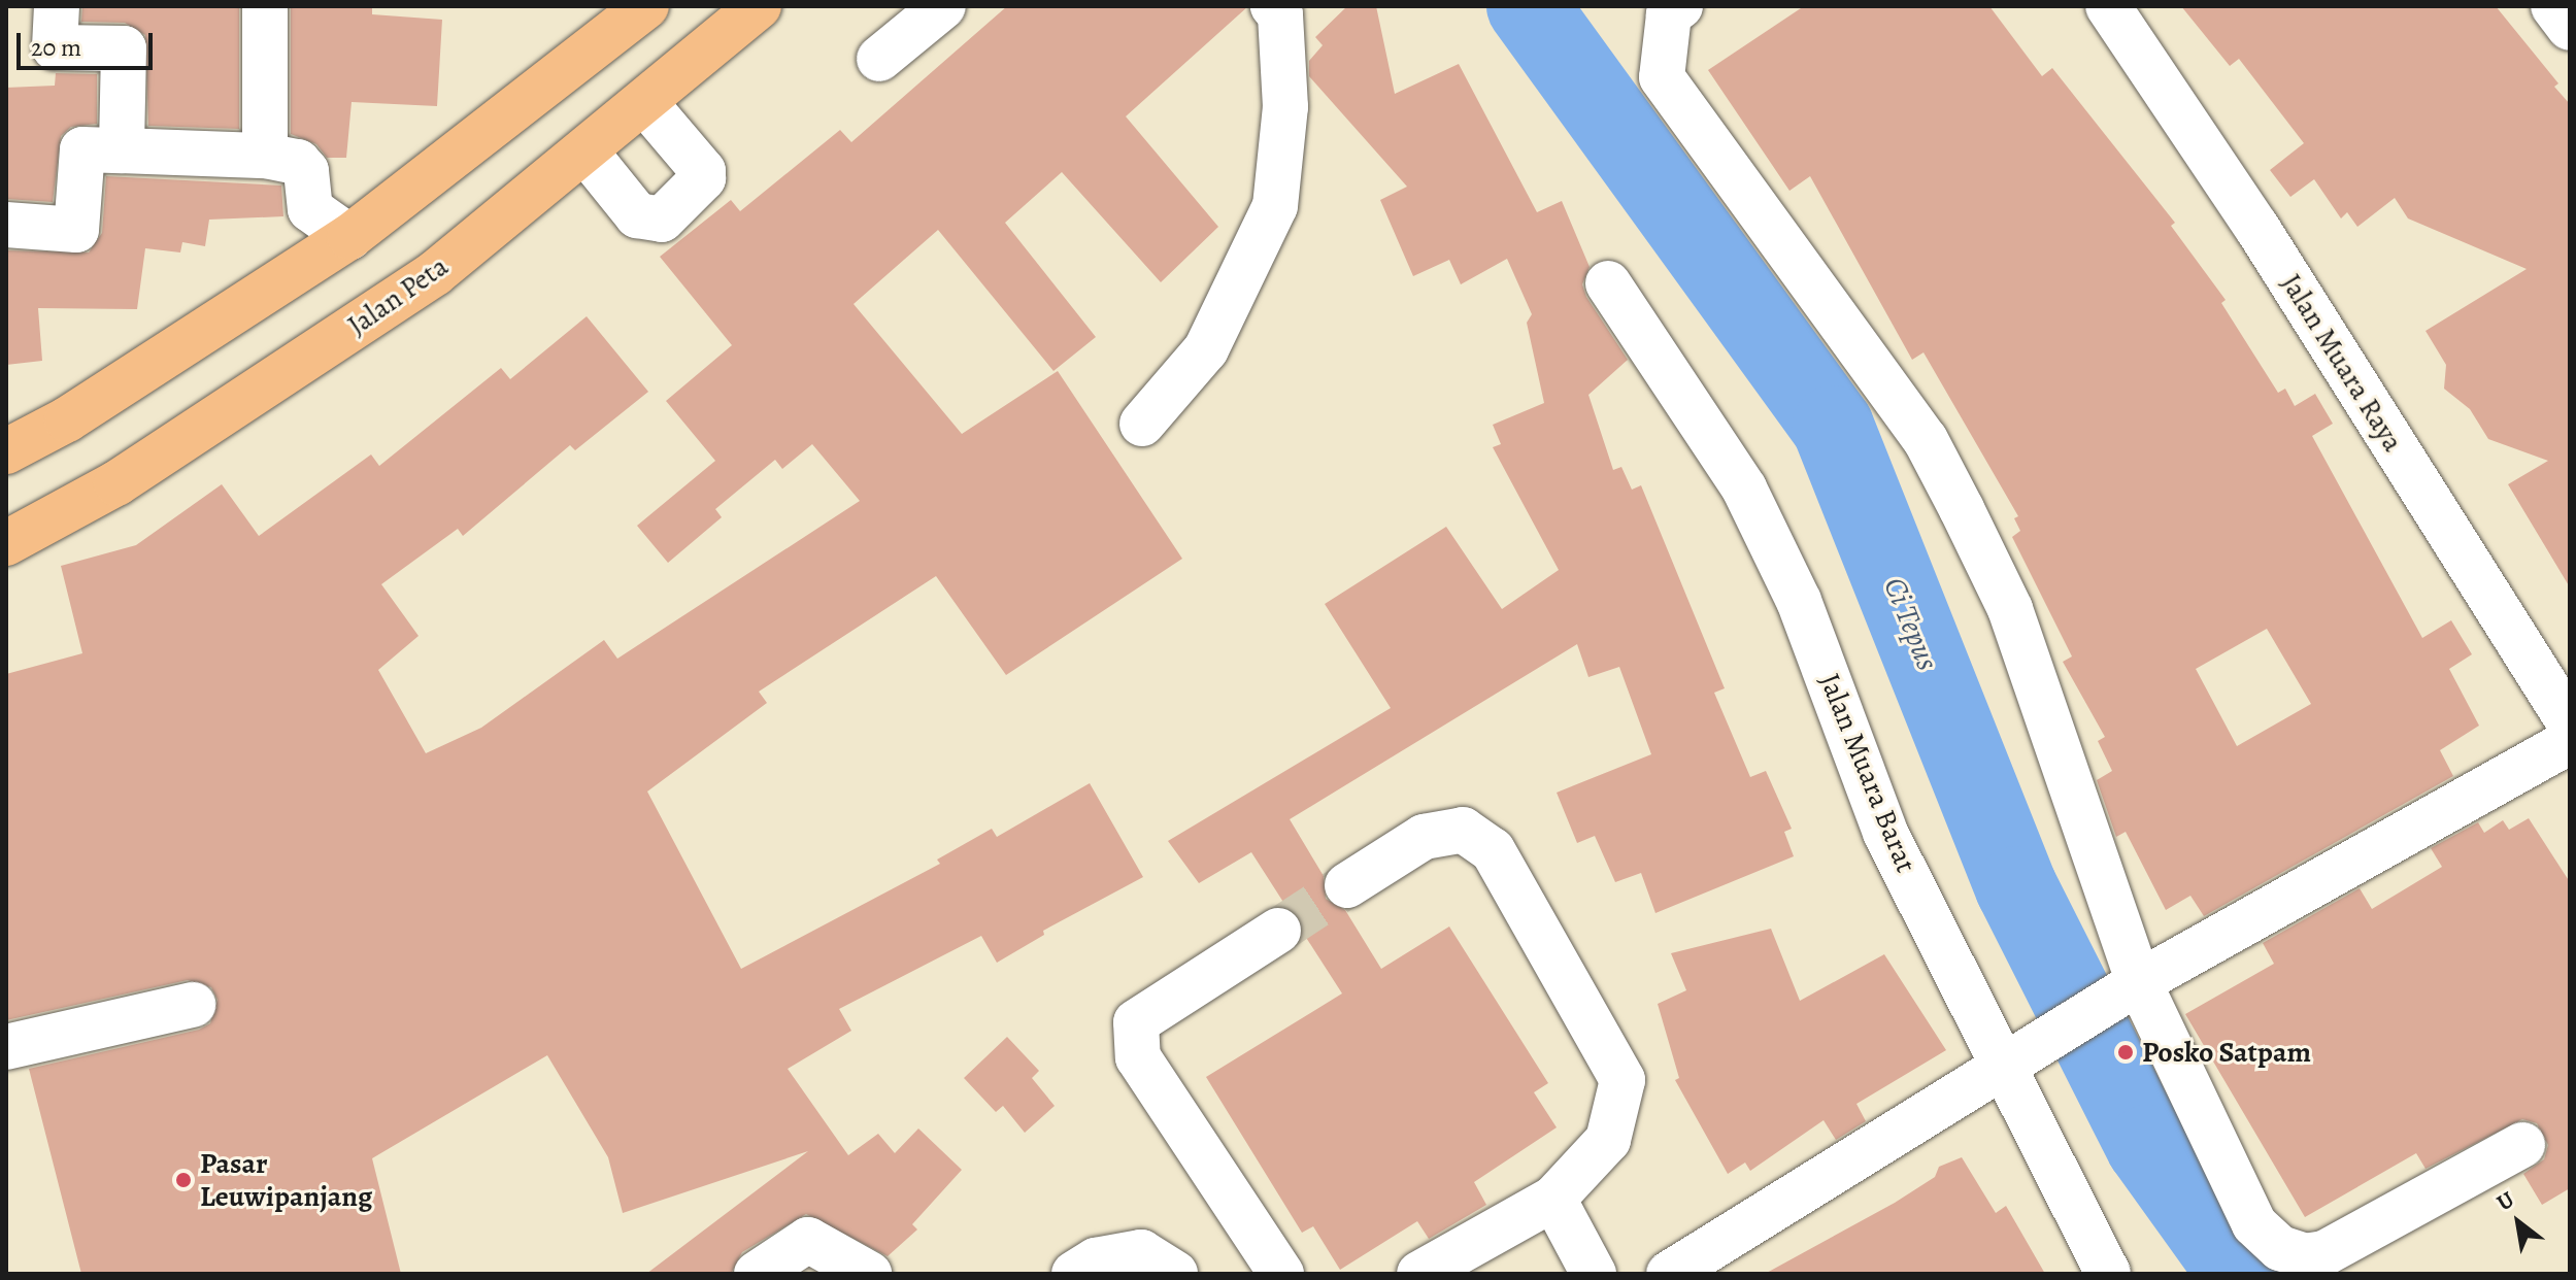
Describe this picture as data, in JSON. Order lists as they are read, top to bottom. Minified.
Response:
{"streets":{"main road":["Jalan Peta"],"street":["Jalan Muara Raya","Jalan Muara Barat"]},"water":["Ci Tepus"],"places":["Posko Satpam","Pasar Leuwipanjang"],"scale_bar":"20 m","north":"top left"}
